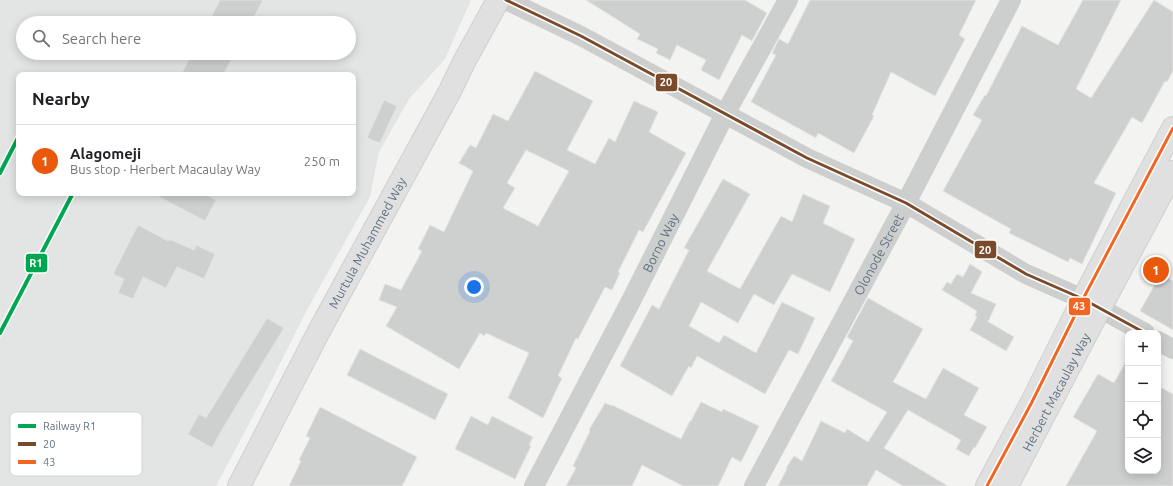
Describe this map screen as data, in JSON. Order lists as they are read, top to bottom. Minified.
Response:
{"streets":{"main road":["Murtula Muhammed Way","Herbert Macaulay Way"],"street":["Borno Way","Olonode Street"]},"lines":["transit line 20","transit line 43","rail line R1"],"legend":["Railway R1","20","43"],"page":{"search":"Search here","heading":"Nearby","list":[{"mark":"1","name":"Alagomeji","note":"Bus stop · Herbert Macaulay Way","value":"250 m"}],"pins":"1","map_buttons":["+","−"]}}
